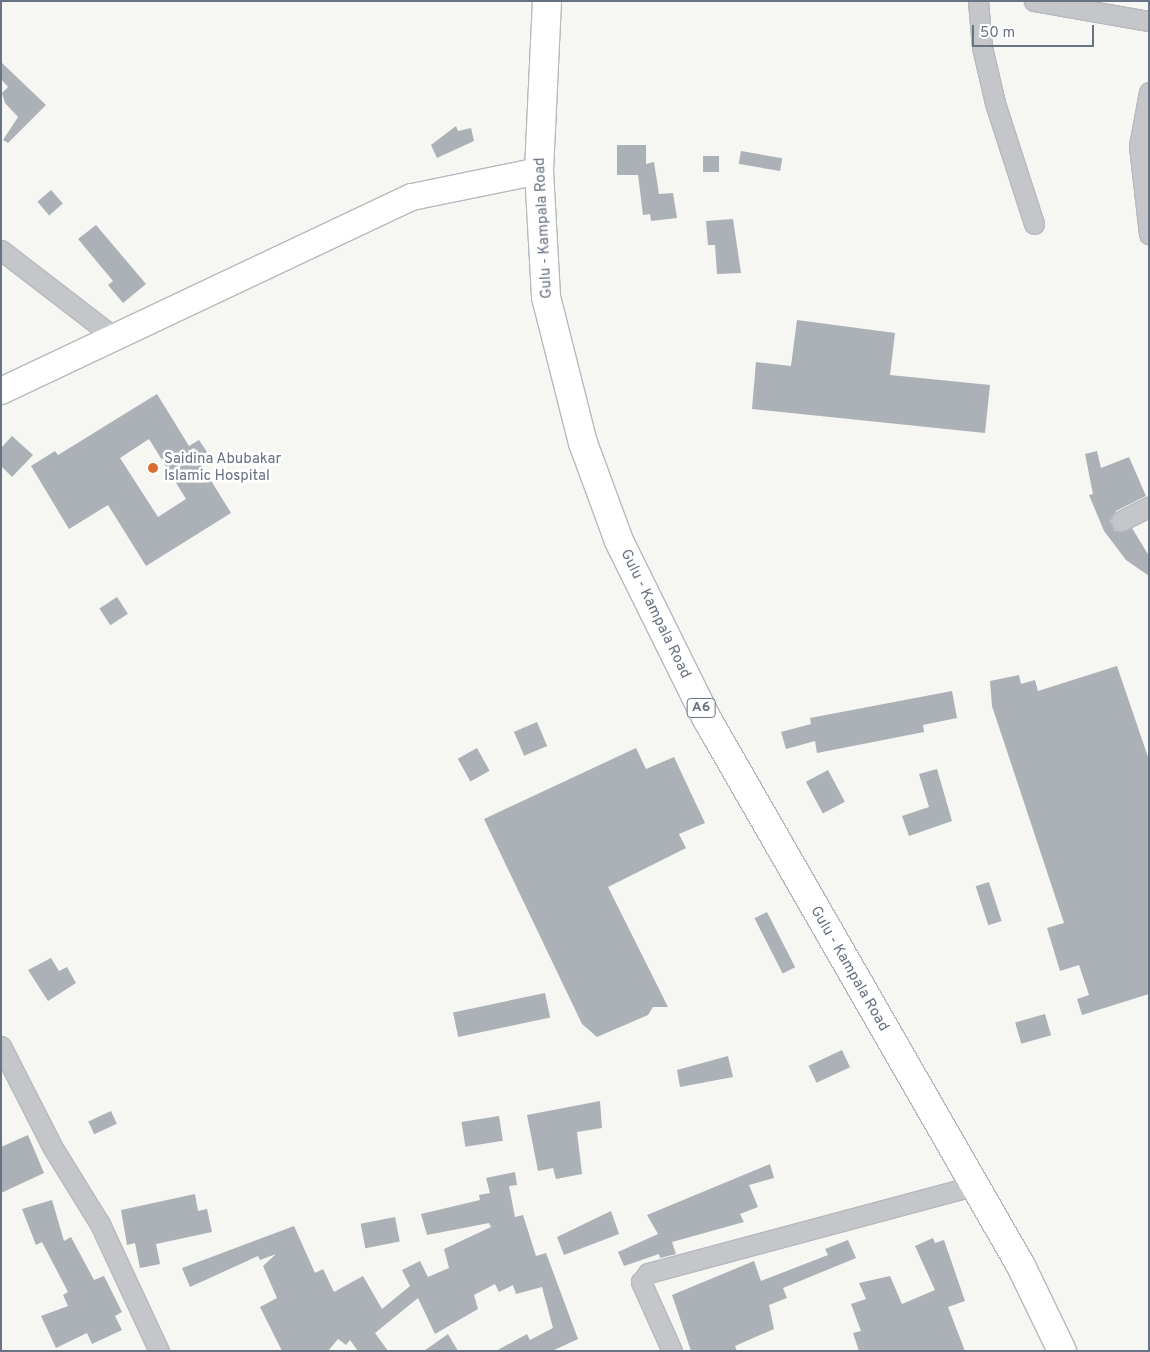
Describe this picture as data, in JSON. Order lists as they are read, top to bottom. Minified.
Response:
{"streets":{"main road":["Gulu - Kampala Road","A6"]},"places":["Saidina Abubakar Islamic Hospital"],"scale_bar":"50 m"}
